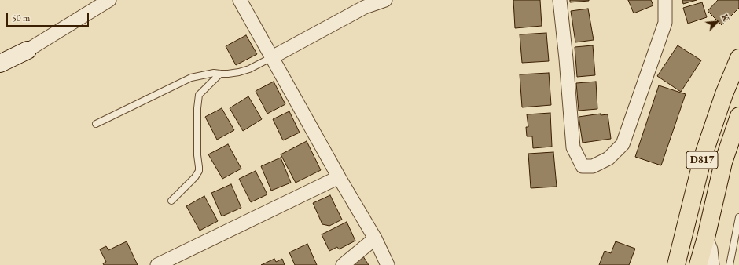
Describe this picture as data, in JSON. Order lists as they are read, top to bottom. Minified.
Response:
{"streets":{"highway":["D817"]},"scale_bar":"50 m","north":"top right"}
